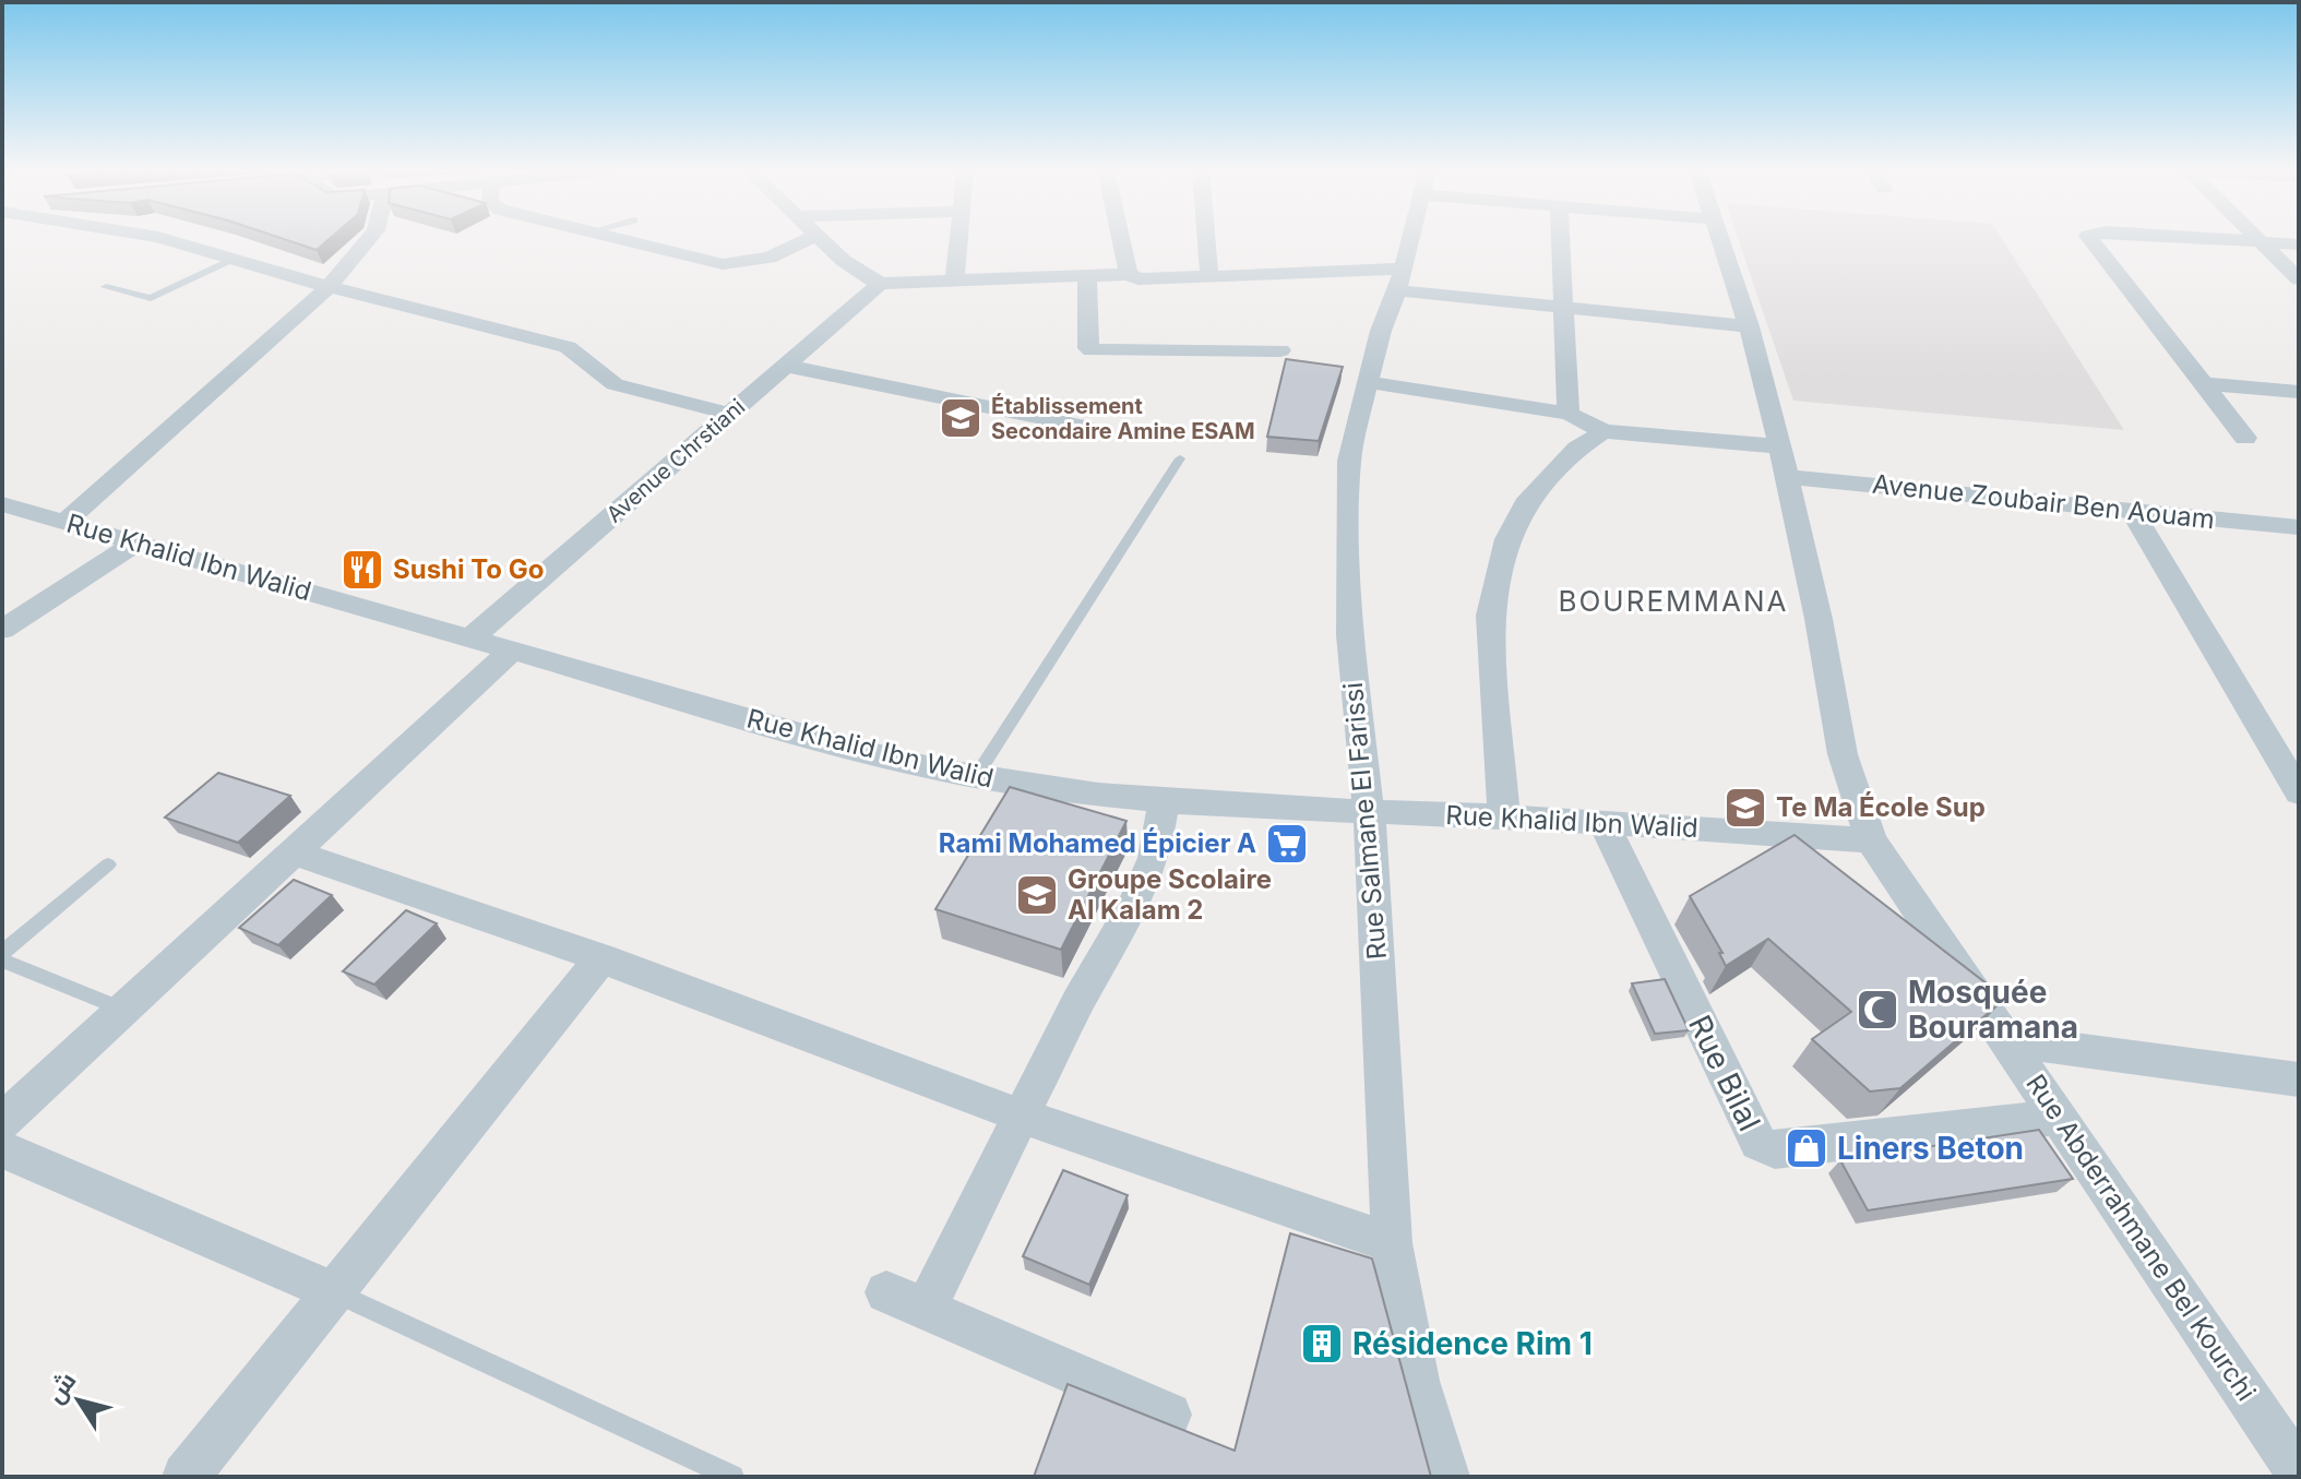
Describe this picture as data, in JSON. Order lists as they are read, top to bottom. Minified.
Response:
{"streets":{"street":["Avenue Chrstiani","Avenue Zoubair Ben Aouam","Rue Khalid Ibn Walid","Rue Salmane El Farissi","Rue Bilal","Rue Abderrahmane Bel Kourchi"]},"crossings":[["Avenue Chrstiani","Rue Khalid Ibn Walid"],["Avenue Zoubair Ben Aouam","Rue Abderrahmane Bel Kourchi"],["Rue Khalid Ibn Walid","Rue Salmane El Farissi"],["Rue Khalid Ibn Walid","Rue Bilal"],["Rue Khalid Ibn Walid","Rue Abderrahmane Bel Kourchi"],["Rue Bilal","Rue Abderrahmane Bel Kourchi"]],"districts":["BOUREMMANA"],"places":{"school or university":["Établissement Secondaire Amine ESAM","Te Ma École Sup","Groupe Scolaire Al Kalam 2"],"restaurant":["Sushi To Go"],"supermarket":["Rami Mohamed Épicier A"],"mosque":["Mosquée Bouramana"],"shop":["Liners Beton"],"building":["Résidence Rim 1"]},"north":"top left"}
